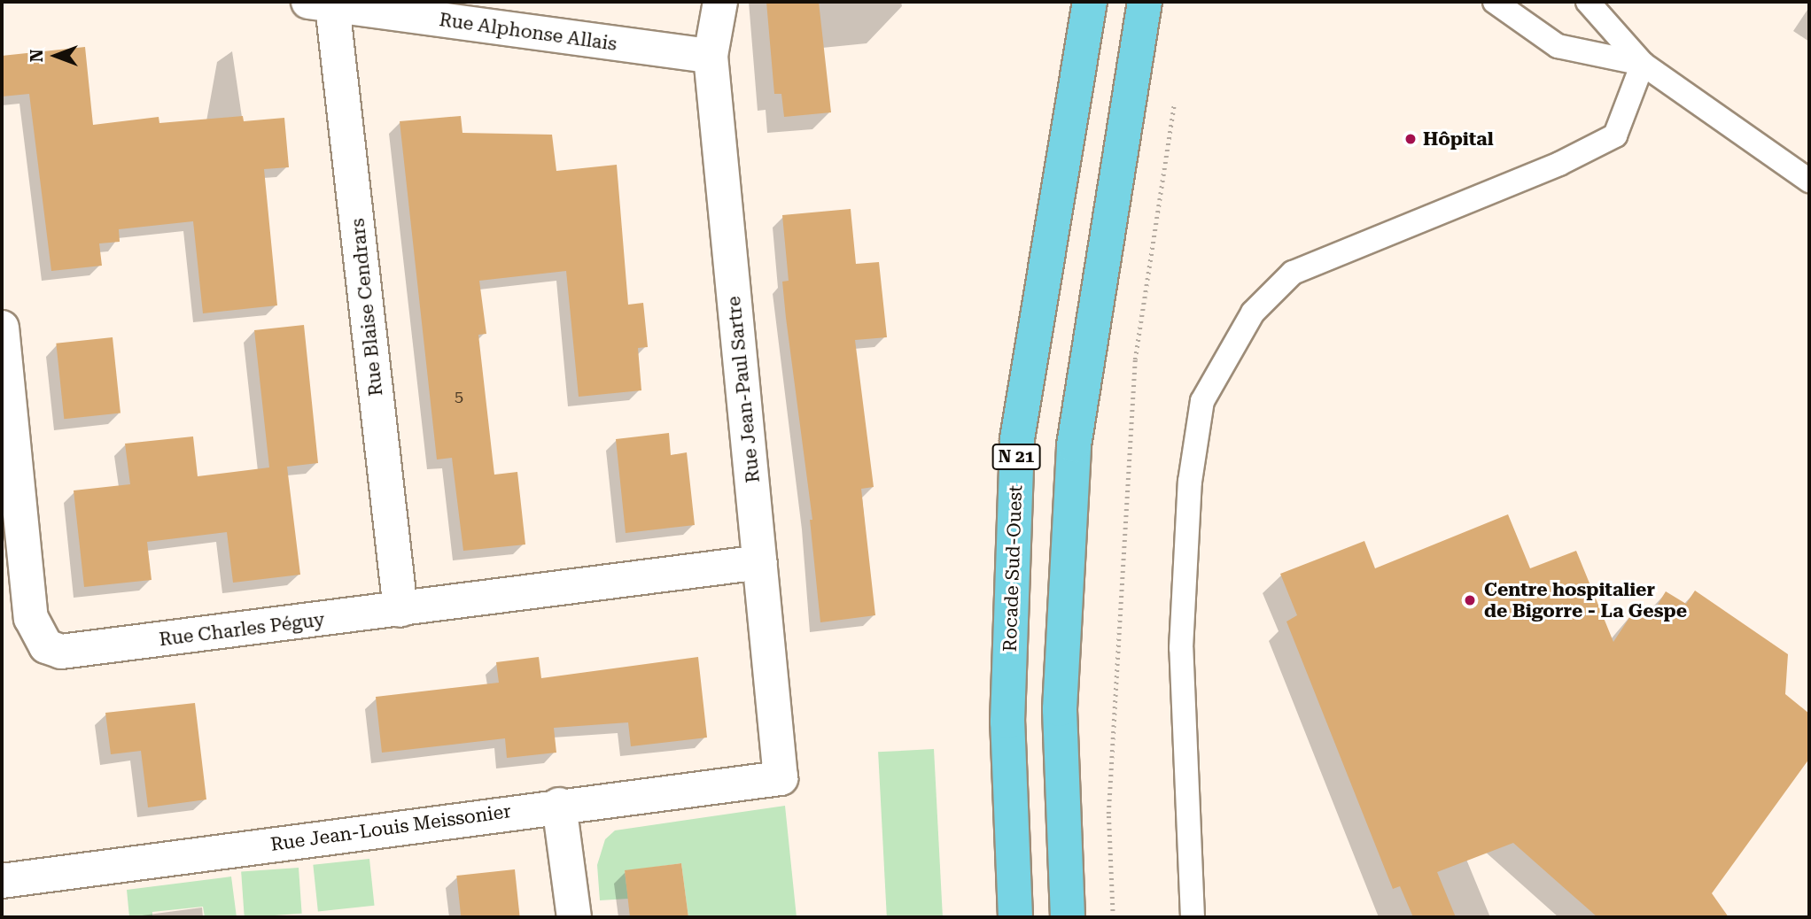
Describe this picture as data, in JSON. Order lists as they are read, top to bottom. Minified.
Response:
{"streets":{"main road":["N 21","Rocade Sud-Ouest"],"street":["Rue Alphonse Allais","Rue Blaise Cendrars","Rue Jean-Paul Sartre","Rue Charles Péguy","Rue Jean-Louis Meissonier"]},"crossings":[["Rue Alphonse Allais","Rue Blaise Cendrars"],["Rue Alphonse Allais","Rue Jean-Paul Sartre"],["Rue Blaise Cendrars","Rue Charles Péguy"],["Rue Jean-Paul Sartre","Rue Charles Péguy"],["Rue Jean-Paul Sartre","Rue Jean-Louis Meissonier"]],"places":["Hôpital","Centre hospitalier de Bigorre - La Gespe"],"house_numbers":["5"],"north":"left"}
